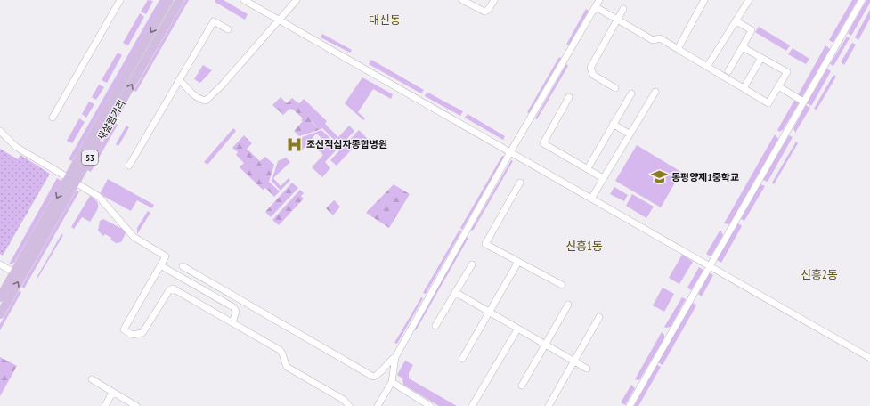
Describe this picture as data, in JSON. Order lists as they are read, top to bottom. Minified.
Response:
{"streets":{"main road":["새살림거리","53"]},"districts":["대신동","신흥1동","신흥2동"],"places":{"hospital":["조선적십자종합병원"],"school or university":["동평양제1중학교"]}}
